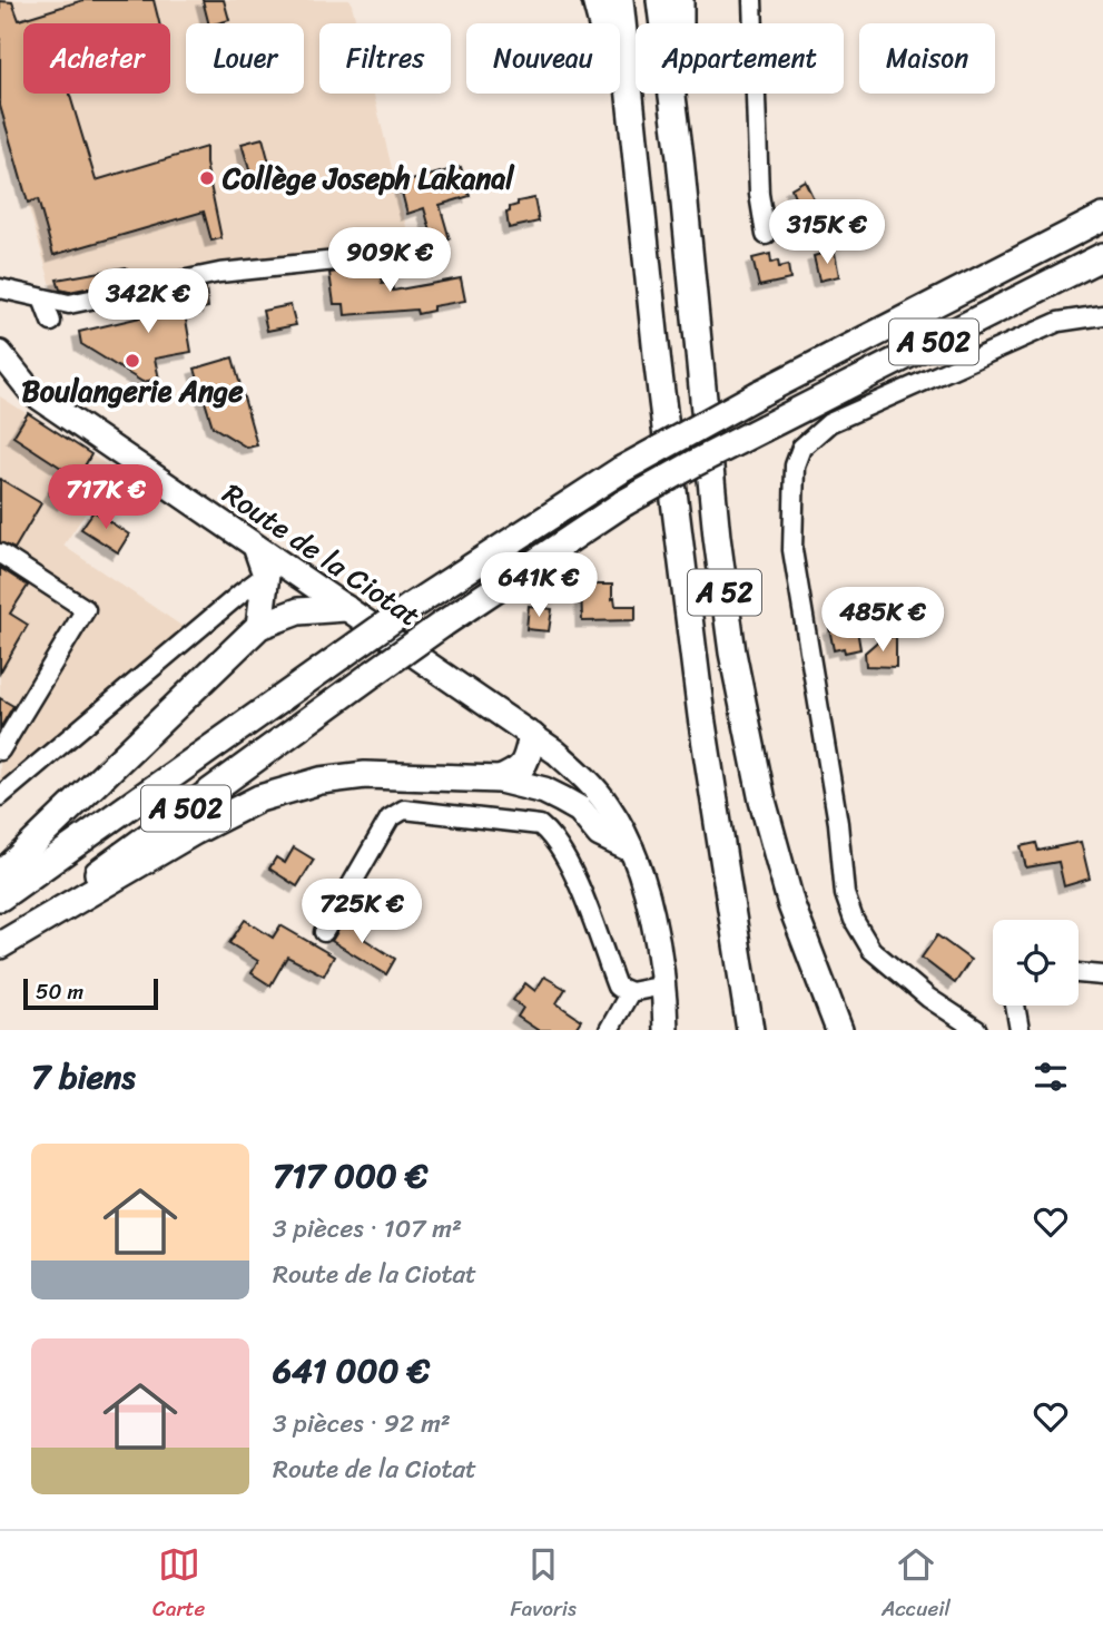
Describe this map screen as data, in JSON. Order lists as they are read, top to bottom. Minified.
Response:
{"streets":{"highway":["A 502","A 52"],"main road":["Route de la Ciotat"]},"places":["Collège Joseph Lakanal","Boulangerie Ange"],"scale_bar":"50 m","page":{"chip":["Acheter","Louer","Filtres","Nouveau","Appartement","Maison"],"price":["315K €","909K €","342K €","717K €","641K €","485K €","725K €"],"scale":"50 m","heading":"7 biens","list":[{"name":"717 000 €","note":"3 pièces · 107 m² · Route de la Ciotat"},{"name":"641 000 €","note":"3 pièces · 92 m² · Route de la Ciotat"}],"tabs":["Carte","Favoris","Accueil"]}}
